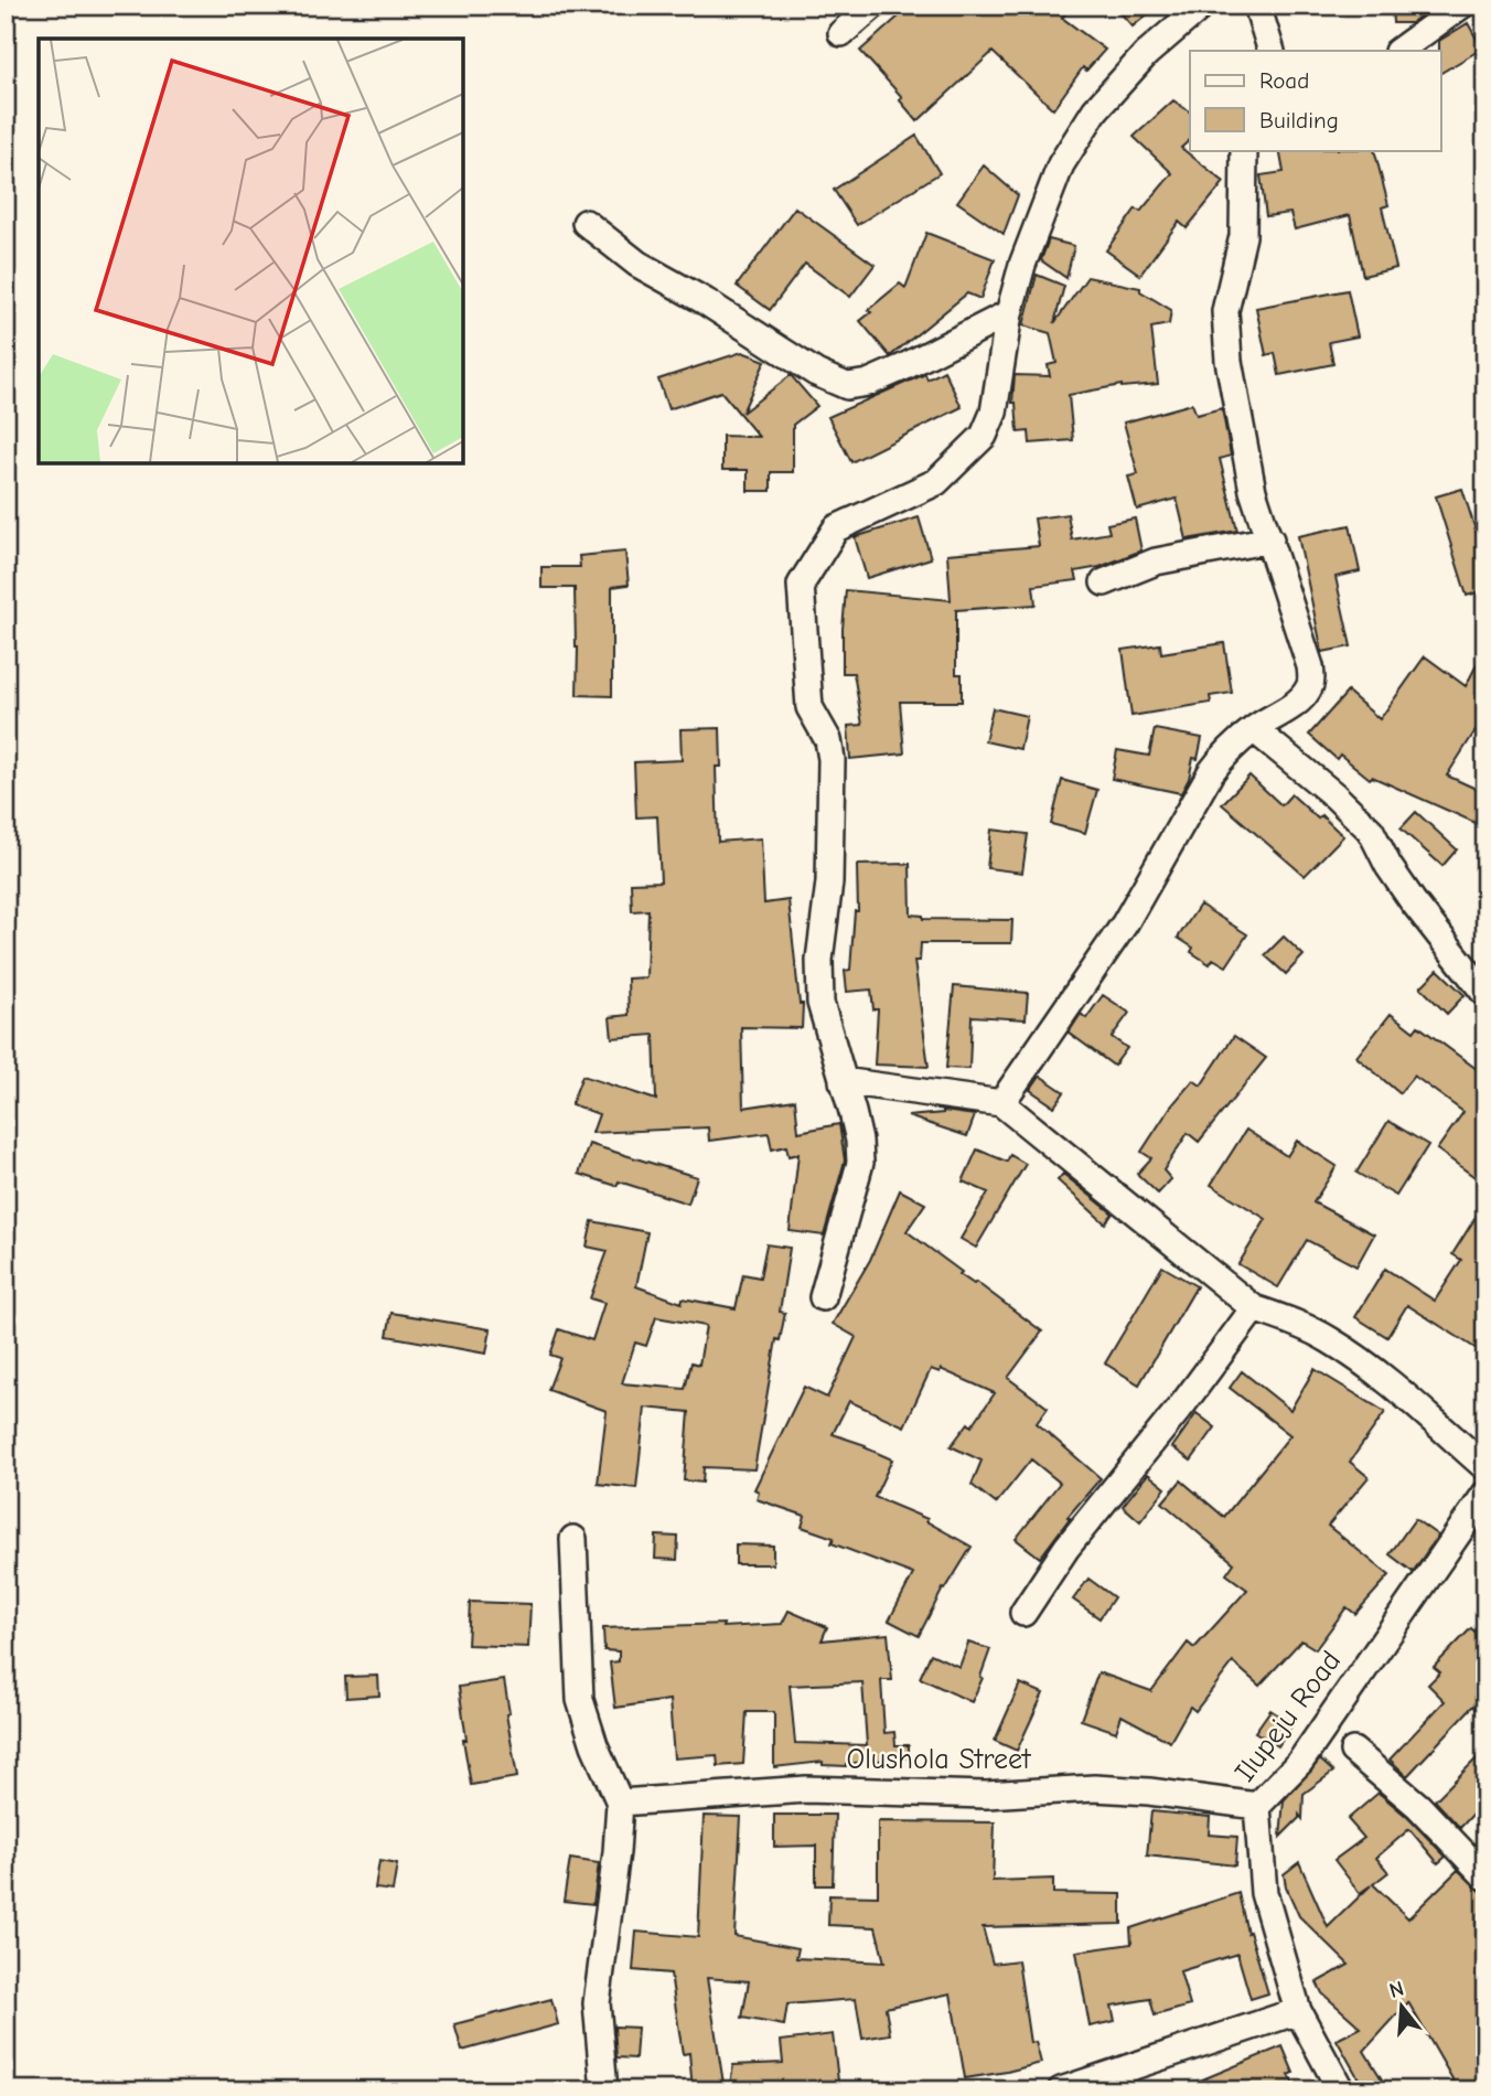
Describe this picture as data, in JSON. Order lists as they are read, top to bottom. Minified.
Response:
{"streets":{"street":["Ilupeju Road","Olushola Street"]},"crossings":[["Ilupeju Road","Olushola Street"]],"legend":["Road","Building"],"north":"top"}
